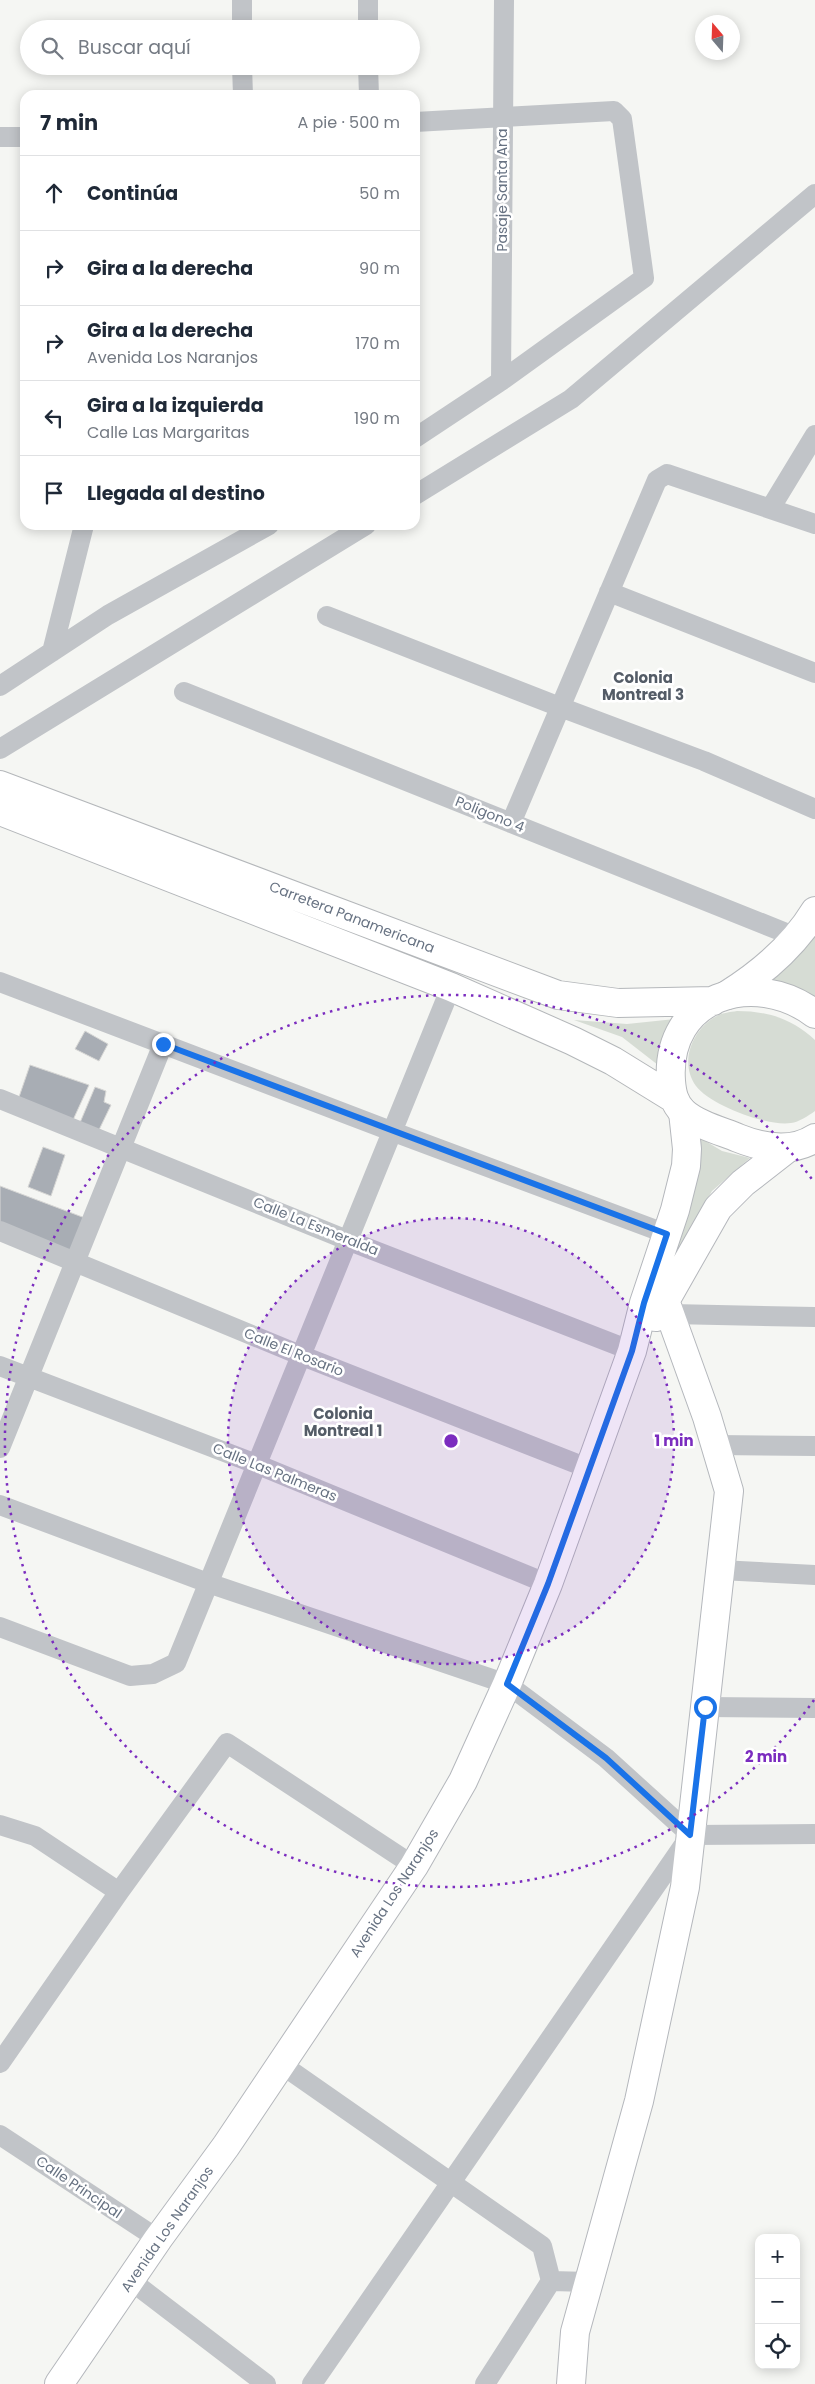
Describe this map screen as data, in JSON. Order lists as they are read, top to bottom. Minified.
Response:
{"streets":{"main road":["Carretera Panamericana","Avenida Los Naranjos"],"street":["Pasaje Santa Ana","Poligono 4","Calle La Esmeralda","Calle El Rosario","Calle Las Palmeras","Calle Principal"]},"crossings":[["Poligono 4","Avenida Los Naranjos"],["Carretera Panamericana","Avenida Los Naranjos"],["Calle La Esmeralda","Avenida Los Naranjos"],["Calle El Rosario","Avenida Los Naranjos"],["Calle Las Palmeras","Avenida Los Naranjos"],["Avenida Los Naranjos","Calle Principal"]],"districts":["Colonia Montreal 3","Colonia Montreal 1"],"north":"top","page":{"search":"Buscar aquí","heading":["7 min","A pie · 500 m"],"list":[["Continúa","50 m"],["Gira a la derecha","90 m"],["Gira a la derecha","Avenida Los Naranjos","170 m"],["Gira a la izquierda","Calle Las Margaritas","190 m"],"Llegada al destino"],"map_buttons":["+","−"]},"rings":["1 min","2 min"]}
